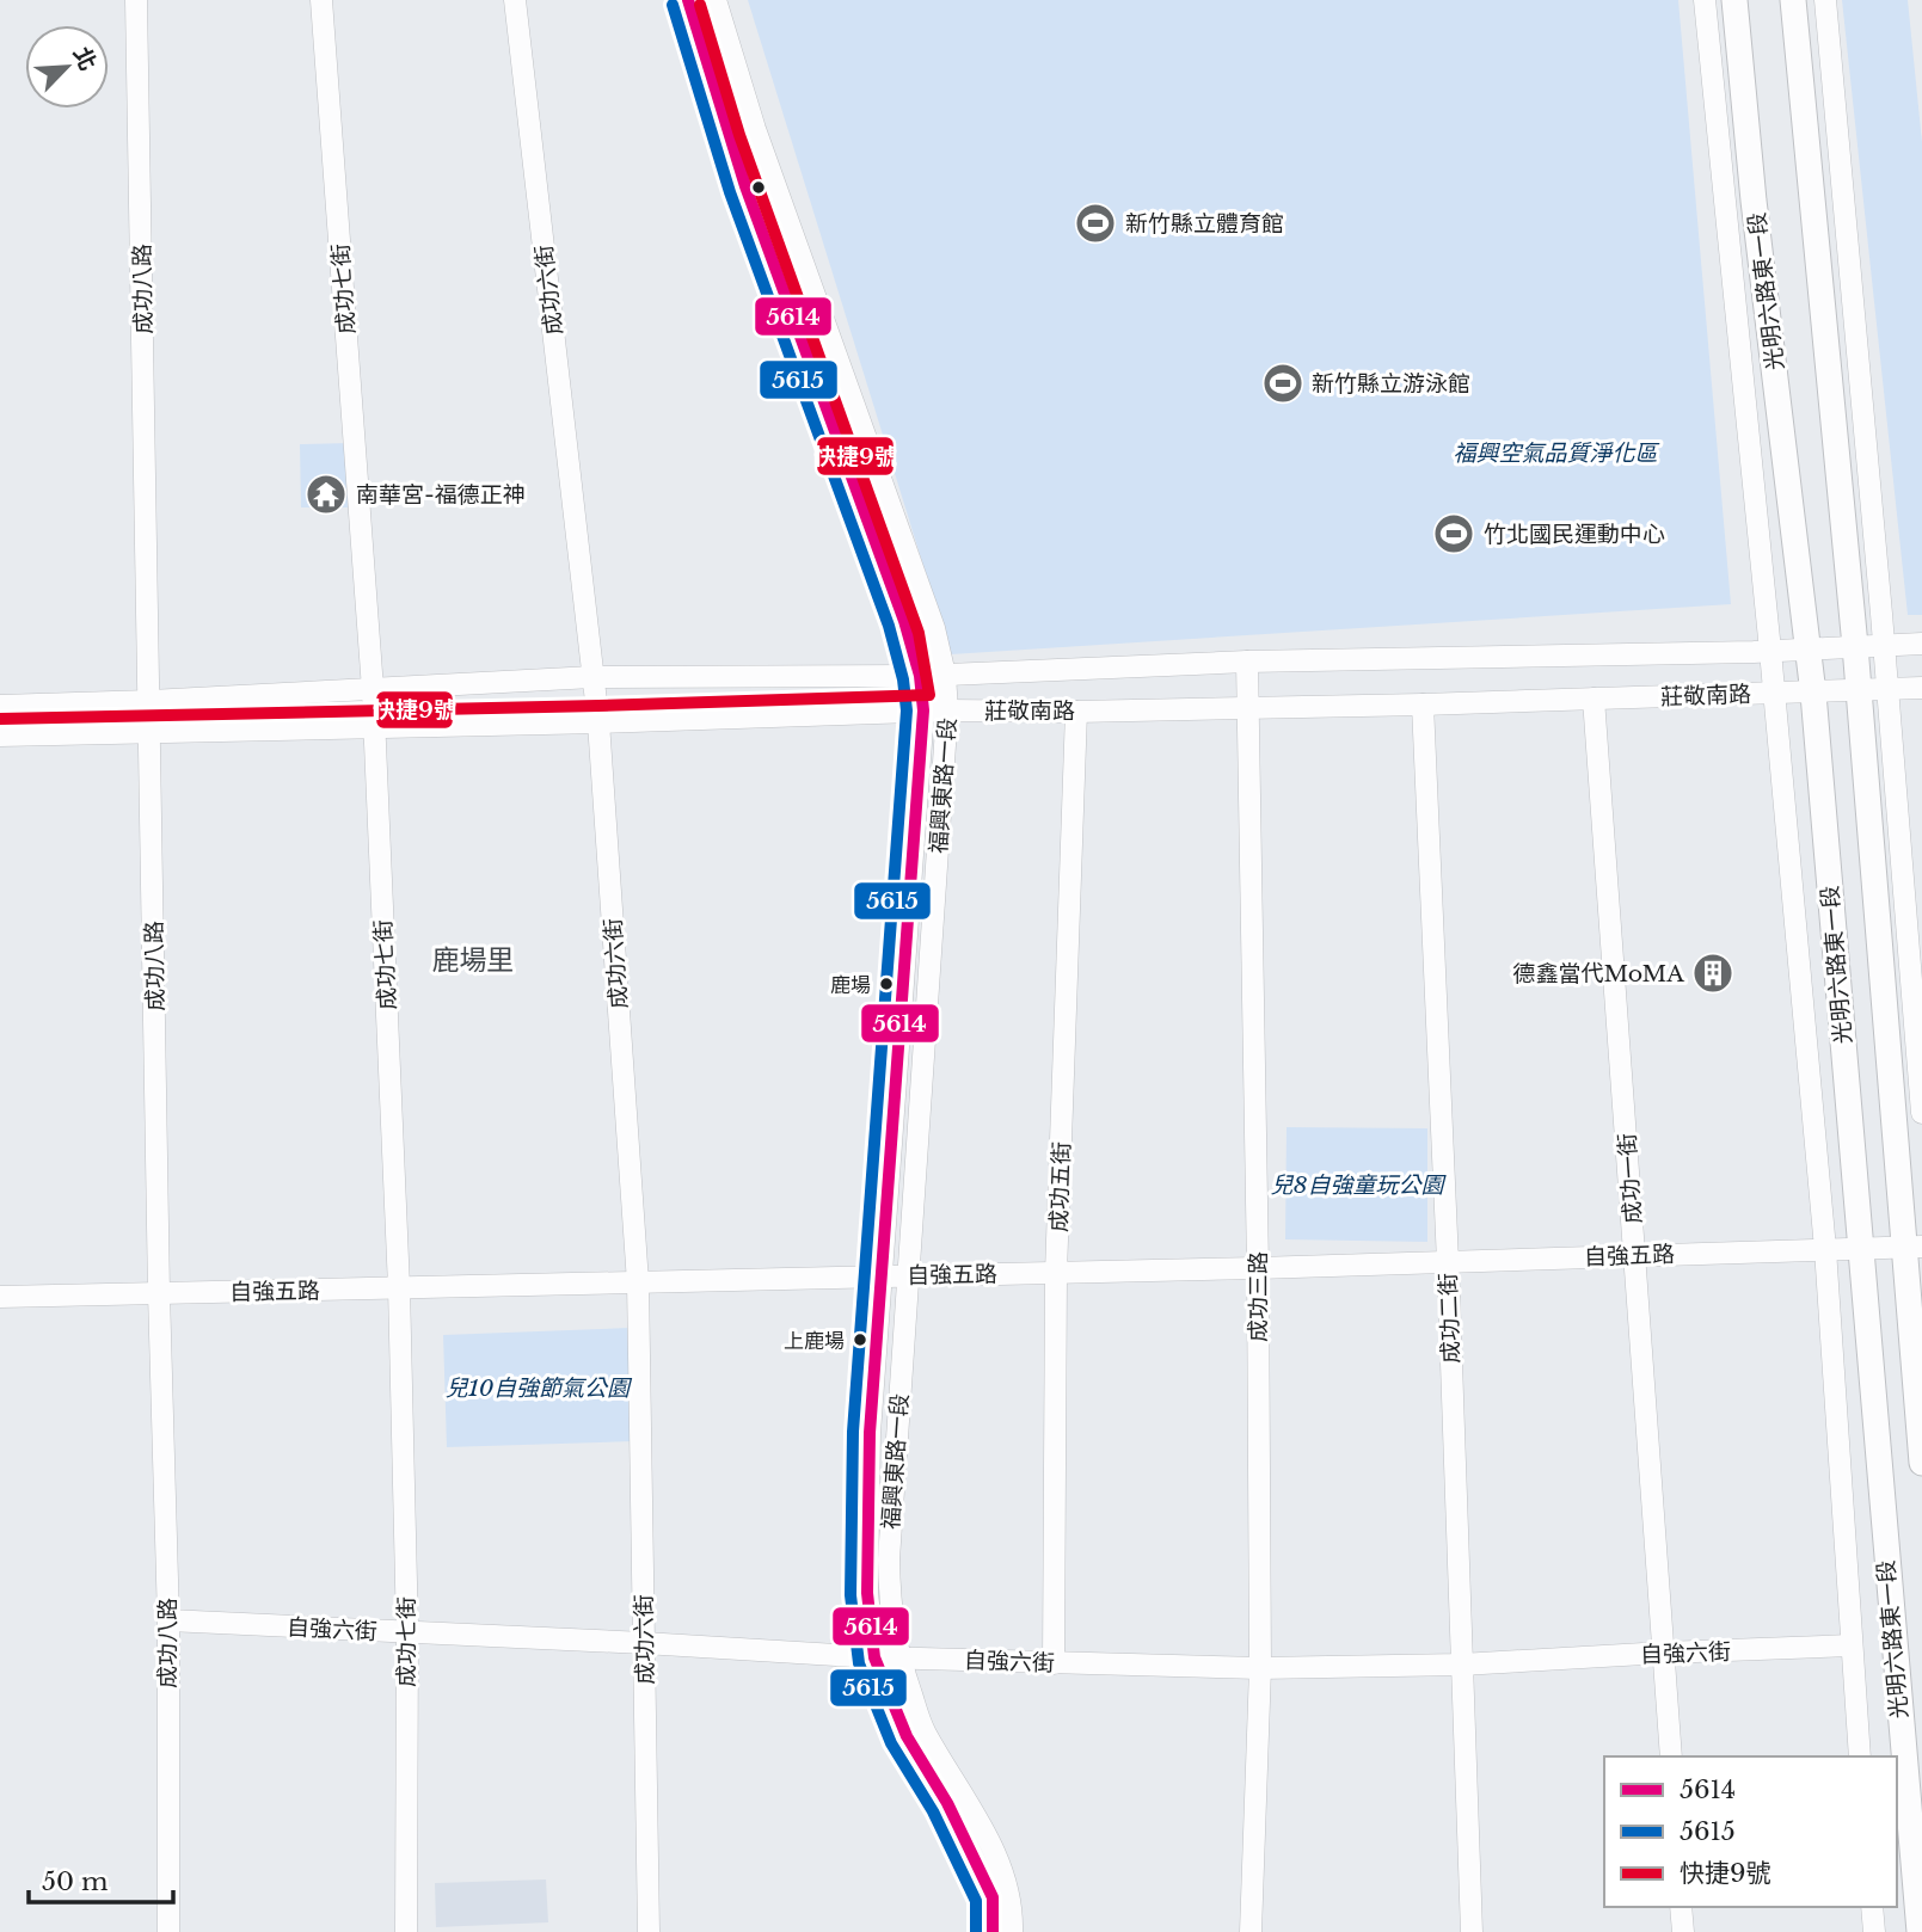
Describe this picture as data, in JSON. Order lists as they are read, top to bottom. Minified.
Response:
{"streets":{"main road":["光明六路東一段"],"street":["成功八路","成功七街","成功六街","莊敬南路","福興東路一段","成功一街","成功五街","自強五路","成功三路","成功二街","自強六街"]},"crossings":[["成功八路","莊敬南路"],["成功八路","自強五路"],["成功八路","自強六街"],["成功七街","莊敬南路"],["成功七街","自強五路"],["成功七街","自強六街"],["成功六街","莊敬南路"],["成功六街","自強五路"],["成功六街","自強六街"],["光明六路東一段","莊敬南路"],["光明六路東一段","自強五路"],["光明六路東一段","自強六街"],["莊敬南路","福興東路一段"],["莊敬南路","成功一街"],["莊敬南路","成功五街"],["莊敬南路","成功三路"],["莊敬南路","成功二街"],["福興東路一段","自強五路"],["福興東路一段","自強六街"],["成功一街","自強五路"],["成功一街","自強六街"],["成功五街","自強五路"],["成功五街","自強六街"],["自強五路","成功三路"],["自強五路","成功二街"],["成功三路","自強六街"],["成功二街","自強六街"]],"districts":["鹿場里"],"parks":["福興空氣品質淨化區","兒8自強童玩公園","兒10自強節氣公園"],"places":{"sports":["新竹縣立體育館","新竹縣立游泳館","竹北國民運動中心"],"temple":["南華宮-福德正神"],"building":["德鑫當代MoMA"],"other":["鹿場","上鹿場"]},"lines":["transit line 5614","transit line 5615","transit line 快捷9號"],"legend":["5614","5615","快捷9號"],"scale_bar":"50 m","north":"top right"}
